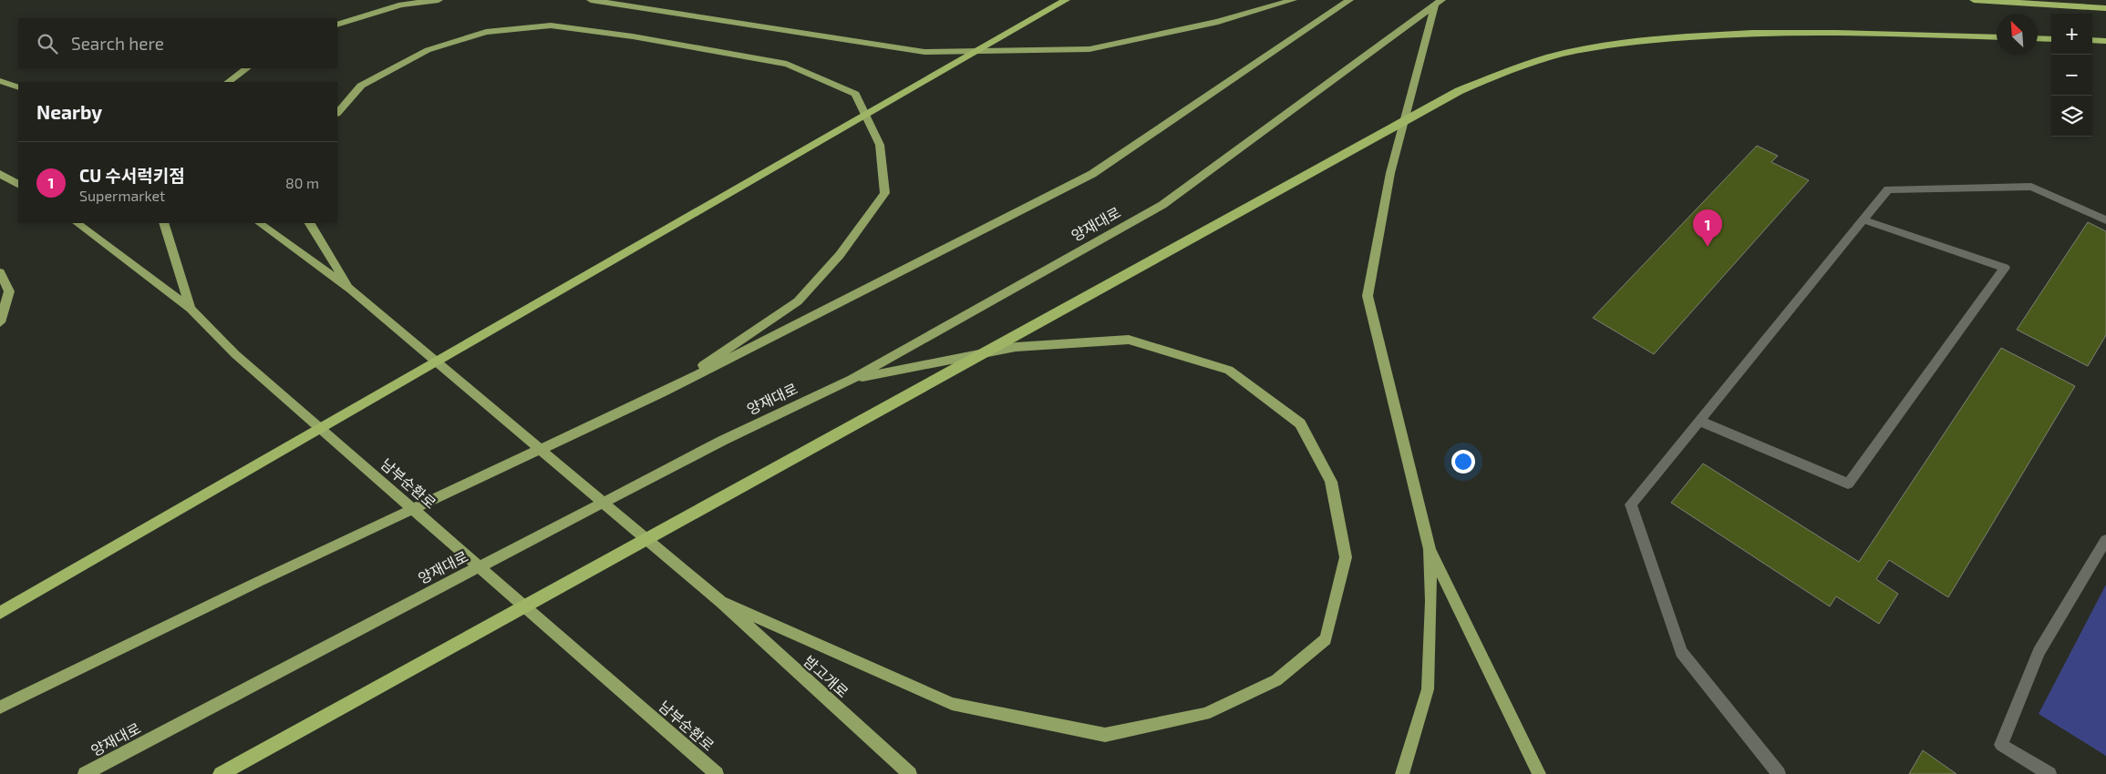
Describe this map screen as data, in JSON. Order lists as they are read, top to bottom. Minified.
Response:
{"streets":{"main road":["양재대로","남부순환로","밤고개로"]},"north":"top left","page":{"map_buttons":["+","−"],"search":"Search here","heading":"Nearby","list":[{"mark":"1","name":"CU 수서럭키점","note":"Supermarket","value":"80 m"}],"pins":"1"}}
